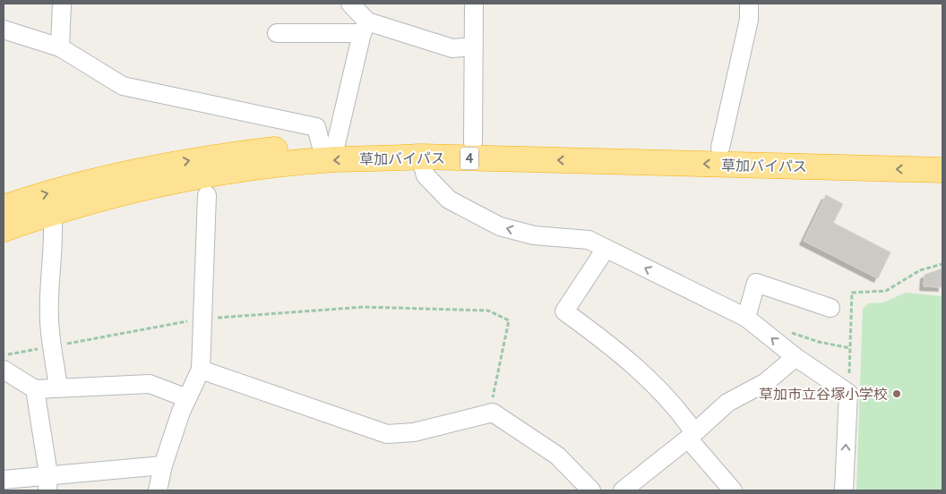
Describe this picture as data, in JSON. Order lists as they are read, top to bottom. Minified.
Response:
{"streets":{"highway":["草加バイパス","4"]},"places":["草加市立谷塚小学校"]}
